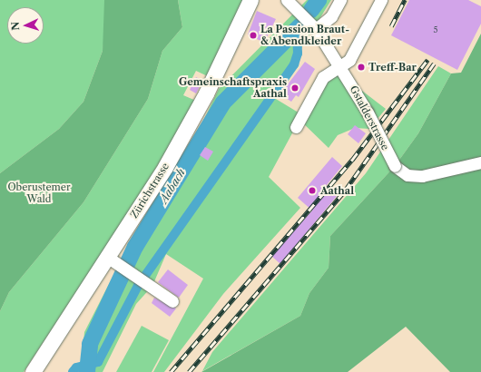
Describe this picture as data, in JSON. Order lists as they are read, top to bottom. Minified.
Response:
{"streets":{"main road":["Zürichstrasse"],"street":["Gstalderstrasse"]},"water":["Aabach"],"parks":["Oberustemer Wald"],"places":["La Passion Braut- & Abendkleider","Treff-Bar","Gemeinschaftspraxis Aathal","Aathal"],"house_numbers":["5"],"north":"left"}
